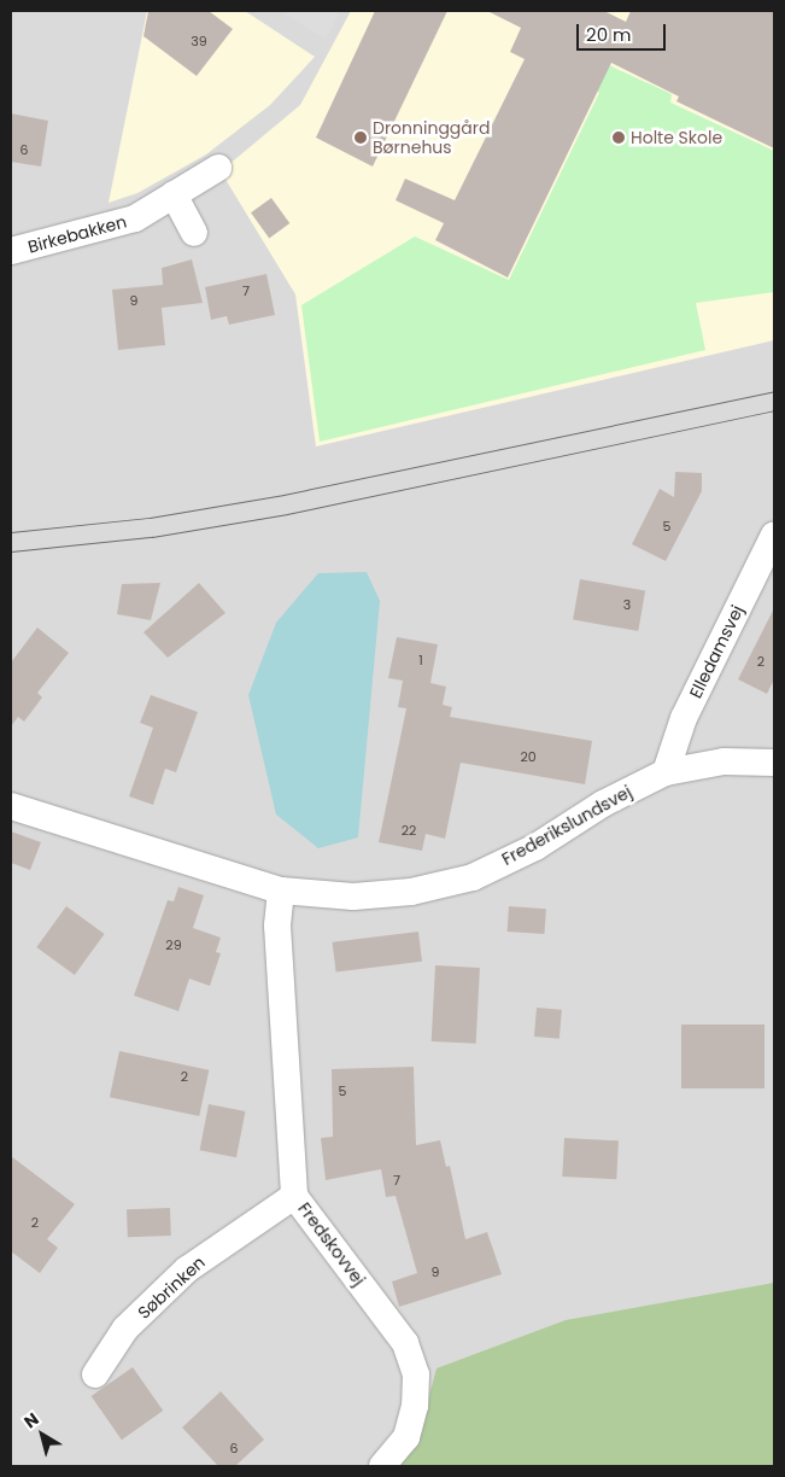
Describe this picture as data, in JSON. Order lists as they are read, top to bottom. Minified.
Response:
{"streets":{"street":["Birkebakken","Elledamsvej","Frederikslundsvej","Fredskovvej","Søbrinken"]},"crossings":[["Elledamsvej","Frederikslundsvej"],["Frederikslundsvej","Fredskovvej"],["Fredskovvej","Søbrinken"]],"places":["Dronninggård Børnehus","Holte Skole"],"house_numbers":["39","6","7","9","5","3","1","2","20","22","29","2","5","7","2","9","6"],"scale_bar":"20 m","north":"top left"}
